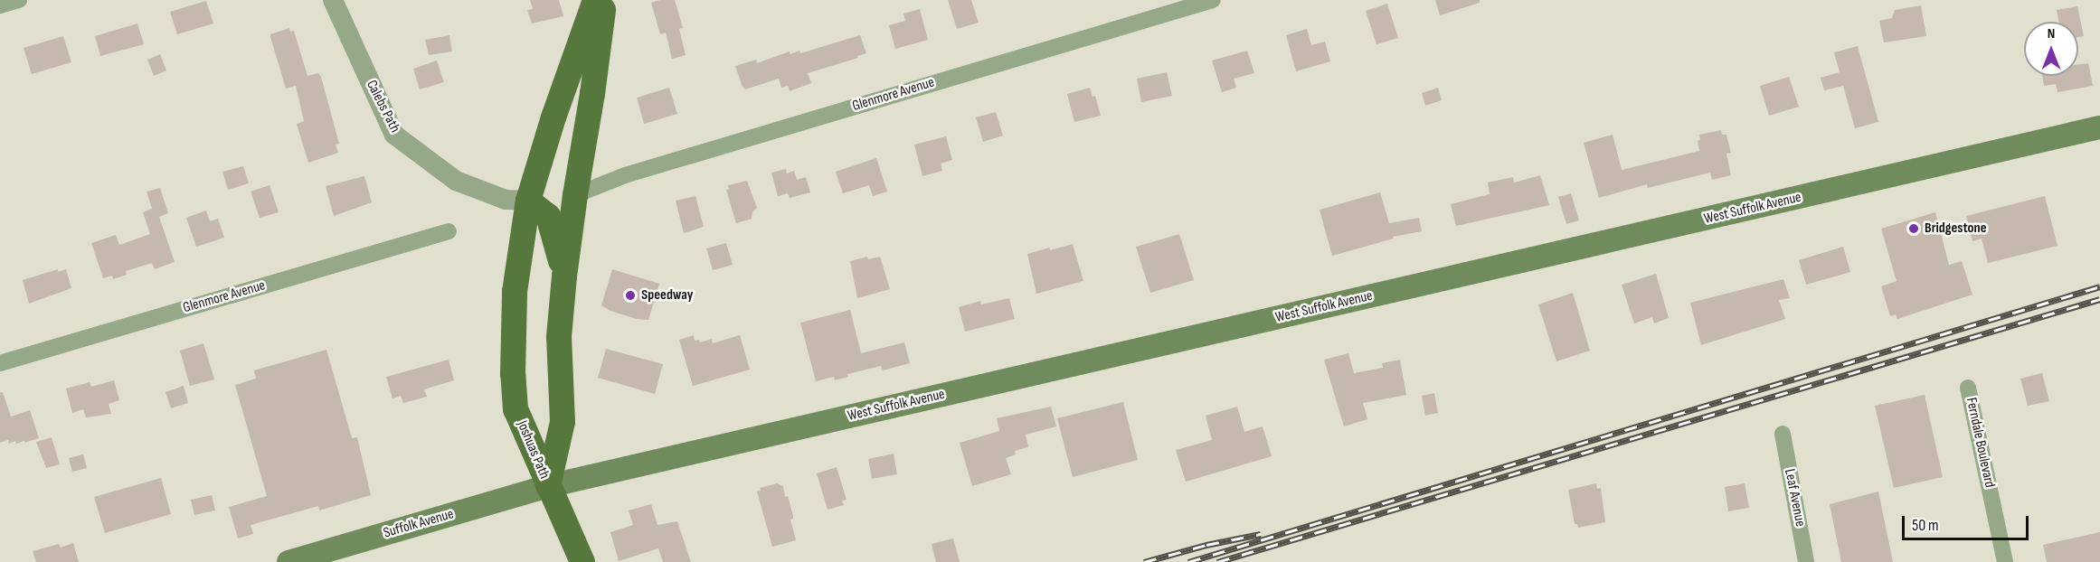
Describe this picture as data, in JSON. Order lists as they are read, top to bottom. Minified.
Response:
{"streets":{"main road":["West Suffolk Avenue","Joshuas Path","Suffolk Avenue"],"street":["Glenmore Avenue","Calebs Path","Ferndale Boulevard","Leaf Avenue"]},"crossings":[["Glenmore Avenue","Joshuas Path"],["Calebs Path","Joshuas Path"],["West Suffolk Avenue","Joshuas Path"],["West Suffolk Avenue","Suffolk Avenue"],["Joshuas Path","Suffolk Avenue"]],"places":["Bridgestone","Speedway"],"scale_bar":"50 m","north":"top"}
